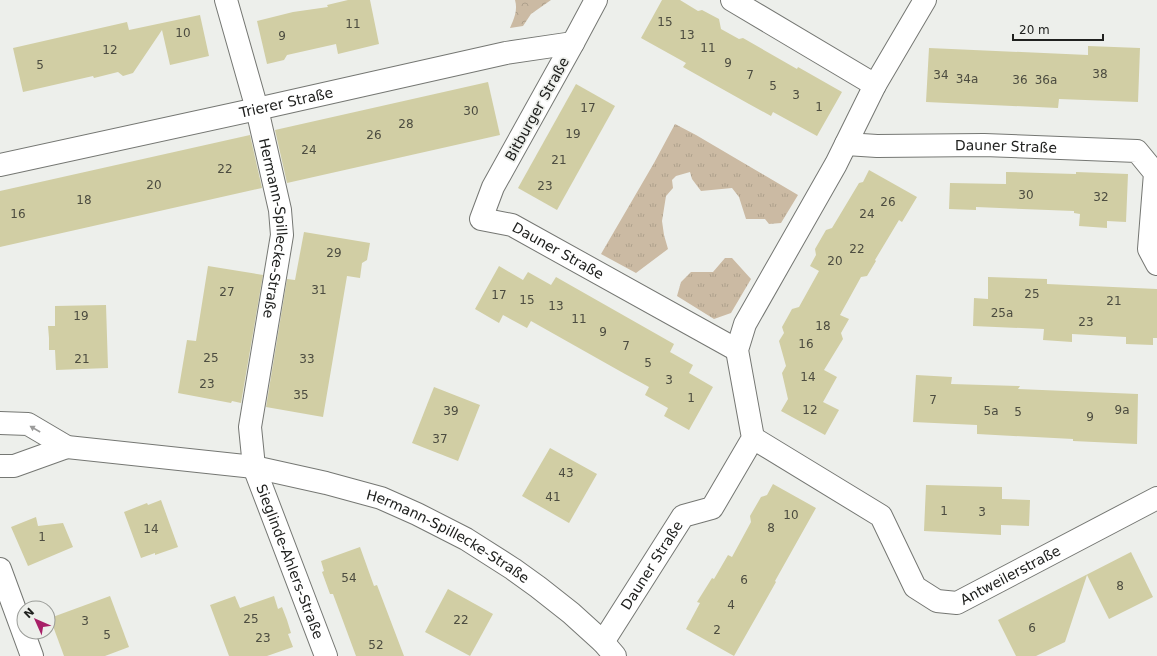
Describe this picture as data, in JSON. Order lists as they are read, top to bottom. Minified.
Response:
{"streets":{"street":["Trierer Straße","Bitburger Straße","Dauner Straße","Hermann-Spillecke-Straße","Sieglinde-Ahlers-Straße","Antweilerstraße"]},"crossings":[["Trierer Straße","Bitburger Straße"],["Trierer Straße","Hermann-Spillecke-Straße"],["Bitburger Straße","Dauner Straße"],["Dauner Straße","Hermann-Spillecke-Straße"],["Dauner Straße","Antweilerstraße"],["Hermann-Spillecke-Straße","Sieglinde-Ahlers-Straße"]],"house_numbers":["15","11","10","13","9","11","12","9","5","38","7","34","34a","36","36a","5","3","1","17","30","28","19","26","24","21","22","20","23","30","32","18","26","16","24","22","29","20","31","27","25","17","15","21","13","25a","19","11","23","18","9","16","7","25","21","33","5","14","3","23","35","1","7","12","9a","39","5a","5","9","37","43","41","1","3","10","8","14","1","54","6","8","4","25","22","3","6","2","5","23","52"],"scale_bar":"20 m","north":"top left"}
